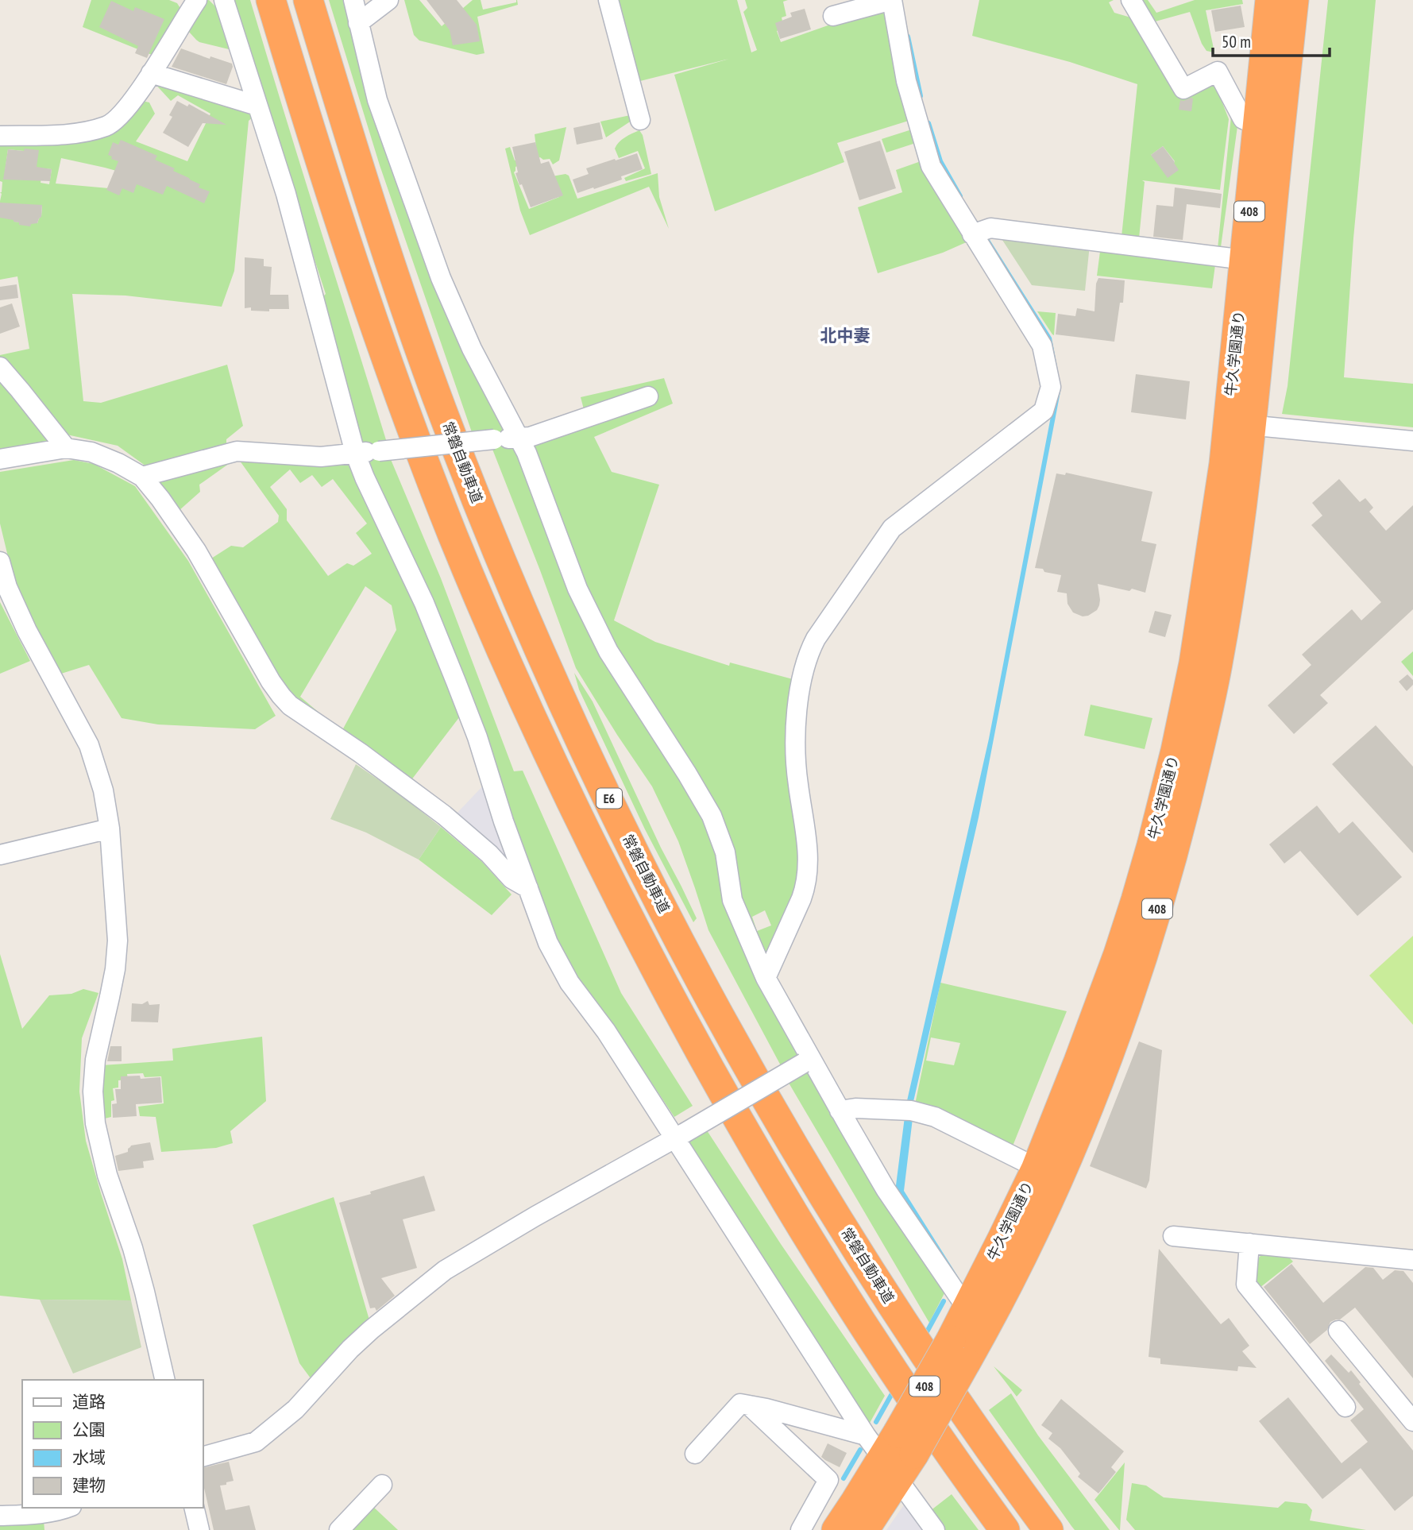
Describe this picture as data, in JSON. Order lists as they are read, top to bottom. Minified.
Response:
{"streets":{"highway":["408","牛久学園通り","常磐自動車道","E6"]},"districts":["北中妻"],"legend":["道路","公園","水域","建物"],"scale_bar":"50 m"}
